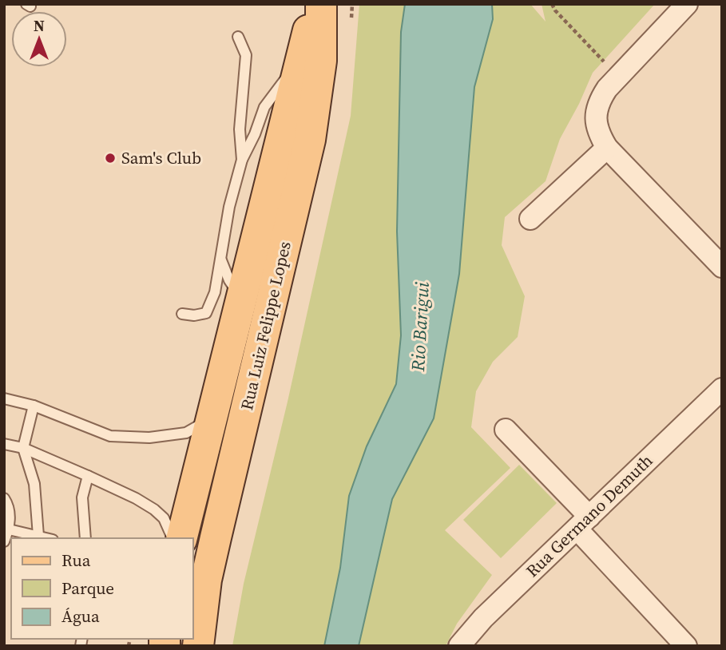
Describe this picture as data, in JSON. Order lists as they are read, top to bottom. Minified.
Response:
{"streets":{"main road":["Rua Luiz Felippe Lopes"],"street":["Rua Germano Demuth"]},"water":["Rio Barigui"],"places":["Sam's Club"],"legend":["Rua","Parque","Água"],"north":"top"}
